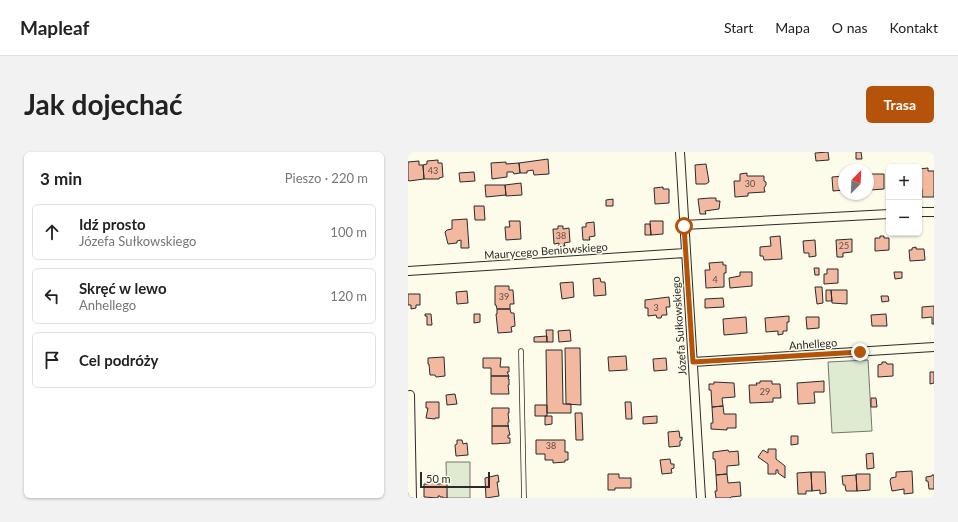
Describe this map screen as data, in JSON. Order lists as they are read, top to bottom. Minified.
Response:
{"streets":{"street":["Maurycego Beniowskiego","Józefa Sułkowskiego","Anhellego"]},"crossings":[["Maurycego Beniowskiego","Józefa Sułkowskiego"],["Józefa Sułkowskiego","Anhellego"]],"house_numbers":["43","30","38","25","4","39","3","29","38"],"scale_bar":"50 m","north":"top right","page":{"header":"Mapleaf","nav":["Start","Mapa","O nas","Kontakt"],"buttons":"Trasa","title":"Jak dojechać","heading":["3 min","Pieszo · 220 m"],"map_buttons":["+","−"],"list":[["Idź prosto","Józefa Sułkowskiego","100 m"],["Skręć w lewo","Anhellego","120 m"],"Cel podróży"],"scale":"50 m"}}
